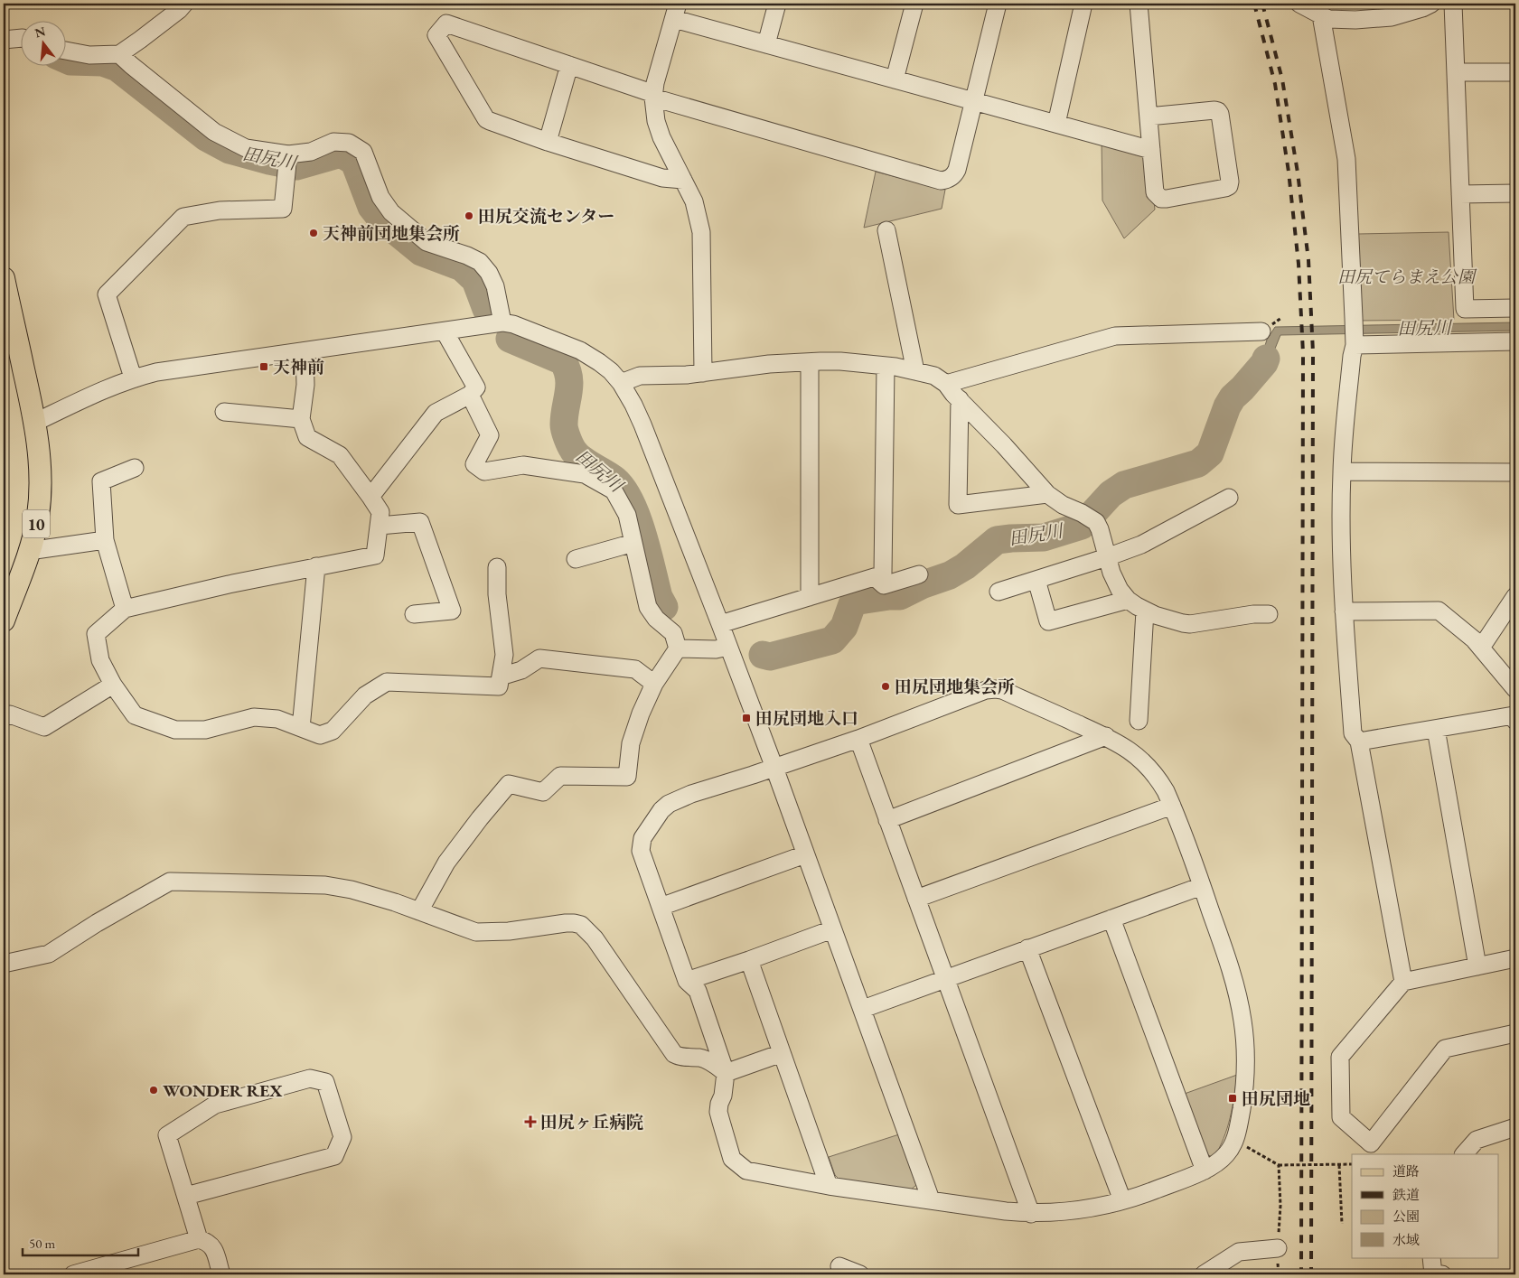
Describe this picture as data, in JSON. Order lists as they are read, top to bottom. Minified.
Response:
{"streets":{"main road":["10"]},"water":["田尻川"],"parks":["田尻てらまえ公園"],"places":{"other":["田尻交流センター","天神前団地集会所","田尻団地集会所","WONDER REX"],"transit":["天神前","田尻団地入口","田尻団地"],"health":["田尻ヶ丘病院"]},"legend":["道路","鉄道","公園","水域"],"scale_bar":"50 m","north":"top"}
